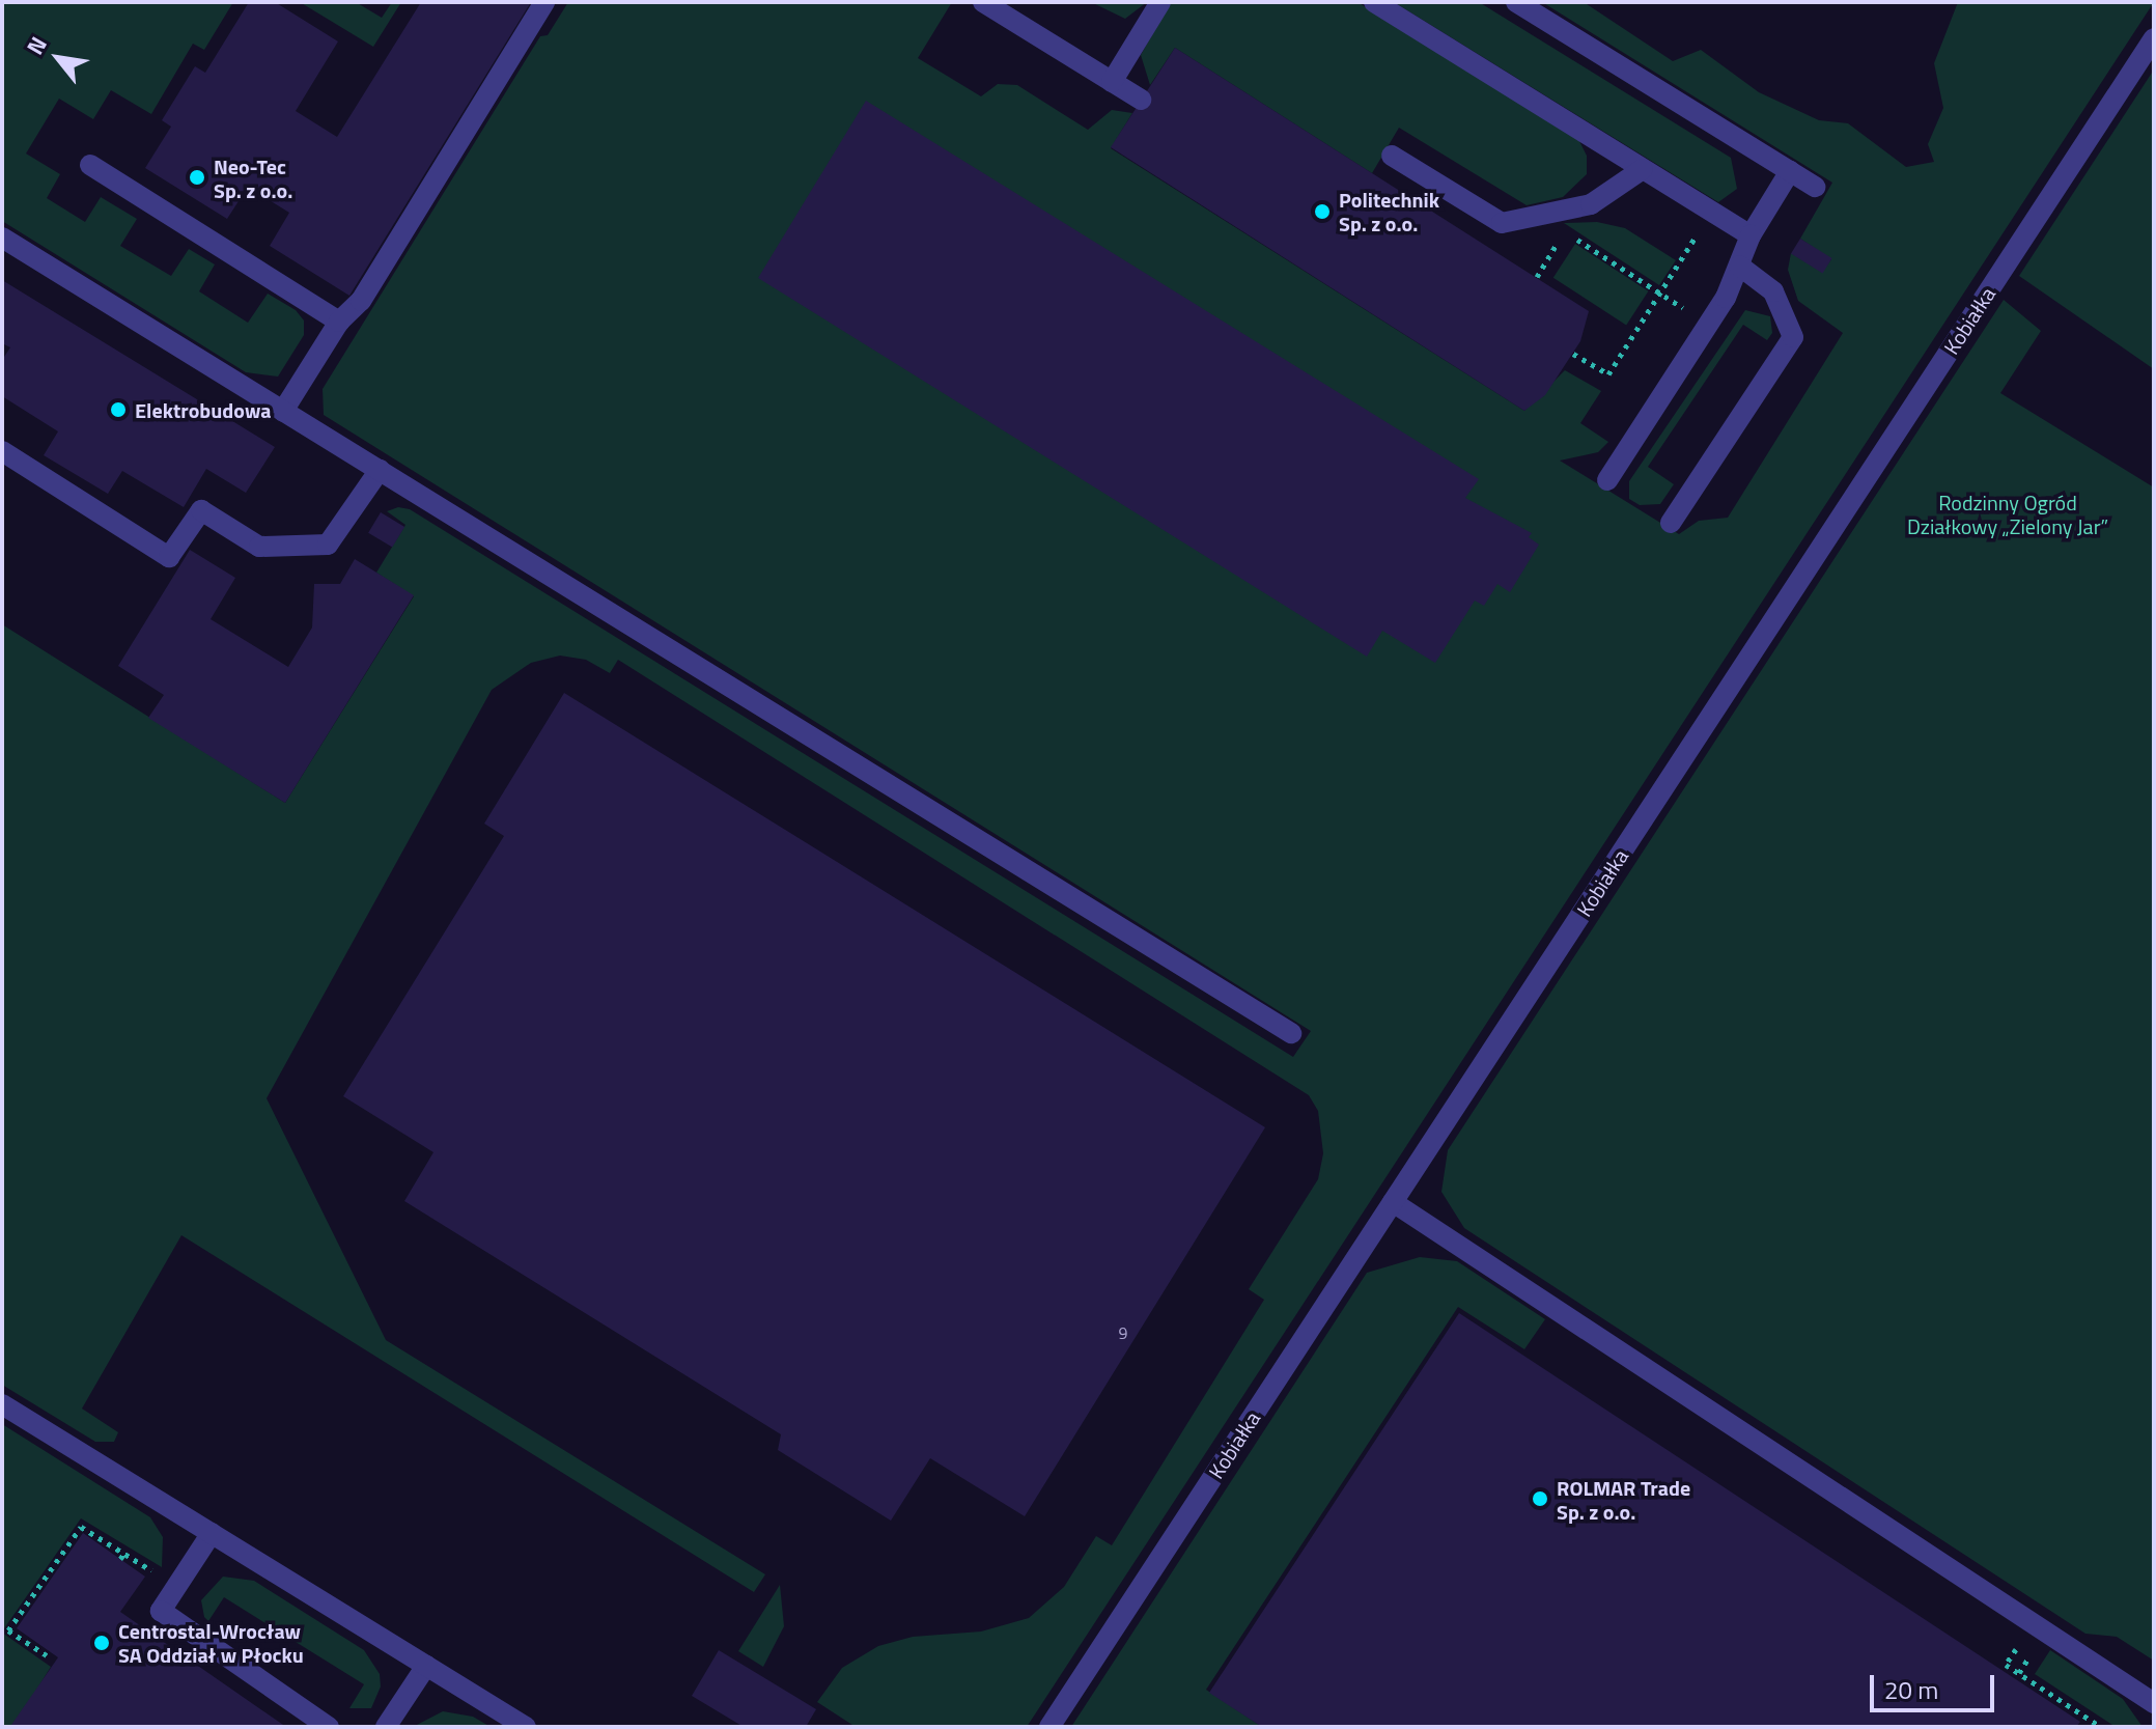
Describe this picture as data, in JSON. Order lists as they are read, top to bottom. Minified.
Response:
{"streets":{"street":["Kobiałka"]},"parks":["Rodzinny Ogród Działkowy „Zielony Jar”"],"places":["Neo-Tec Sp. z o.o.","Politechnik Sp. z o.o.","Elektrobudowa","ROLMAR Trade Sp. z o.o.","Centrostal-Wrocław SA Oddział w Płocku"],"house_numbers":["9"],"scale_bar":"20 m","north":"top left"}
